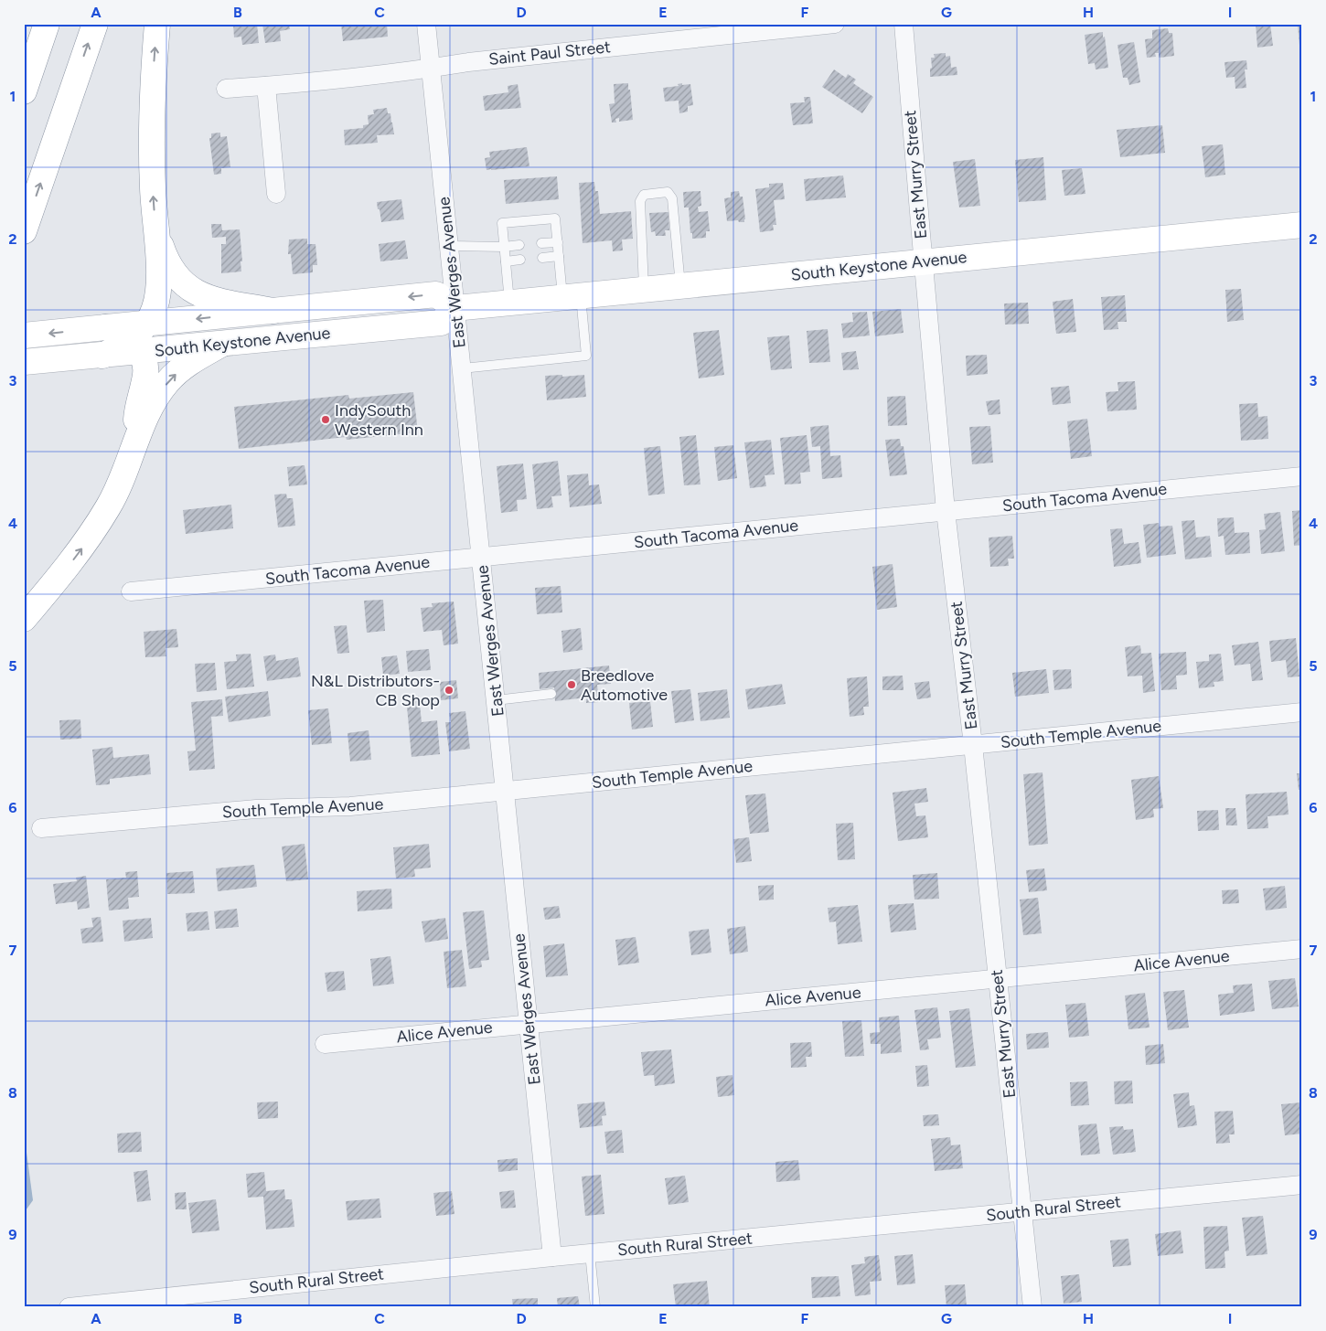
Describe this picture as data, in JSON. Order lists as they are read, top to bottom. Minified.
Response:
{"streets":{"main road":["South Keystone Avenue"],"street":["Saint Paul Street","East Murry Street","East Werges Avenue","South Tacoma Avenue","South Temple Avenue","Alice Avenue","South Rural Street"]},"crossings":[["Saint Paul Street","East Werges Avenue"],["East Murry Street","South Keystone Avenue"],["East Murry Street","South Tacoma Avenue"],["East Murry Street","South Temple Avenue"],["East Murry Street","Alice Avenue"],["East Murry Street","South Rural Street"],["South Keystone Avenue","East Werges Avenue"],["East Werges Avenue","South Tacoma Avenue"],["East Werges Avenue","South Temple Avenue"],["East Werges Avenue","Alice Avenue"],["East Werges Avenue","South Rural Street"]],"places":["IndySouth Western Inn","Breedlove Automotive","N&L Distributors- CB Shop"],"grid":{"columns":["A","B","C","D","E","F","G","H","I"],"rows":["1","2","3","4","5","6","7","8","9"]}}
